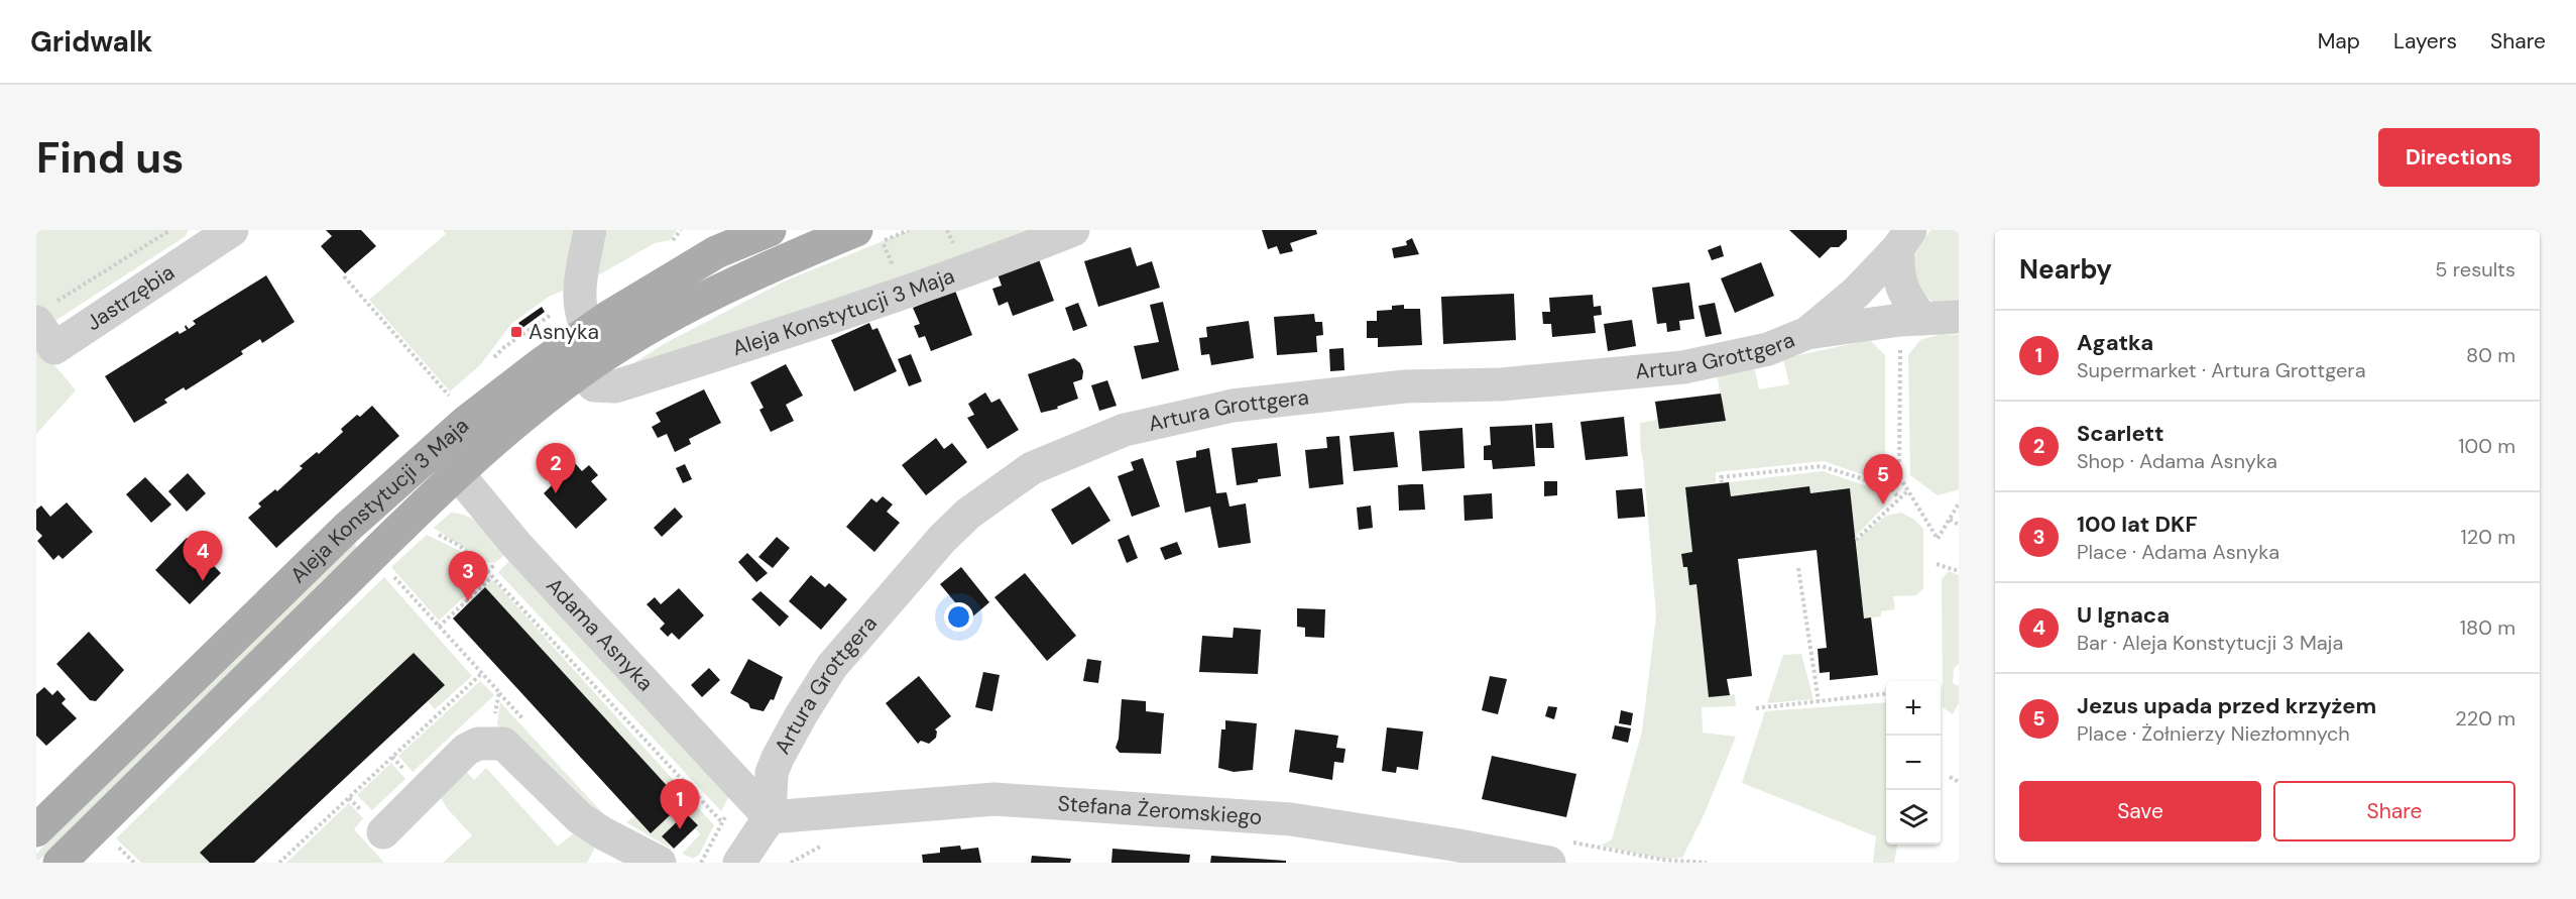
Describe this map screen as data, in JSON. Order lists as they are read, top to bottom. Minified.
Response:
{"streets":{"main road":["Aleja Konstytucji 3 Maja"],"street":["Jastrzębia","Artura Grottgera","Adama Asnyka","Stefana Żeromskiego"]},"crossings":[["Aleja Konstytucji 3 Maja","Adama Asnyka"],["Artura Grottgera","Adama Asnyka"],["Artura Grottgera","Stefana Żeromskiego"],["Adama Asnyka","Stefana Żeromskiego"]],"places":{"transit":["Asnyka"]},"page":{"header":"Gridwalk","nav":["Map","Layers","Share"],"buttons":["Directions",["Save","Share"]],"title":"Find us","heading":["Nearby","5 results"],"list":[{"mark":"1","name":"Agatka","note":"Supermarket · Artura Grottgera","value":"80 m"},{"mark":"2","name":"Scarlett","note":"Shop · Adama Asnyka","value":"100 m"},{"mark":"3","name":"100 lat DKF","note":"Place · Adama Asnyka","value":"120 m"},{"mark":"4","name":"U Ignaca","note":"Bar · Aleja Konstytucji 3 Maja","value":"180 m"},{"mark":"5","name":"Jezus upada przed krzyżem","note":"Place · Żołnierzy Niezłomnych","value":"220 m"}],"pins":["2","5","4","3","1"],"map_buttons":["+","−"]}}
